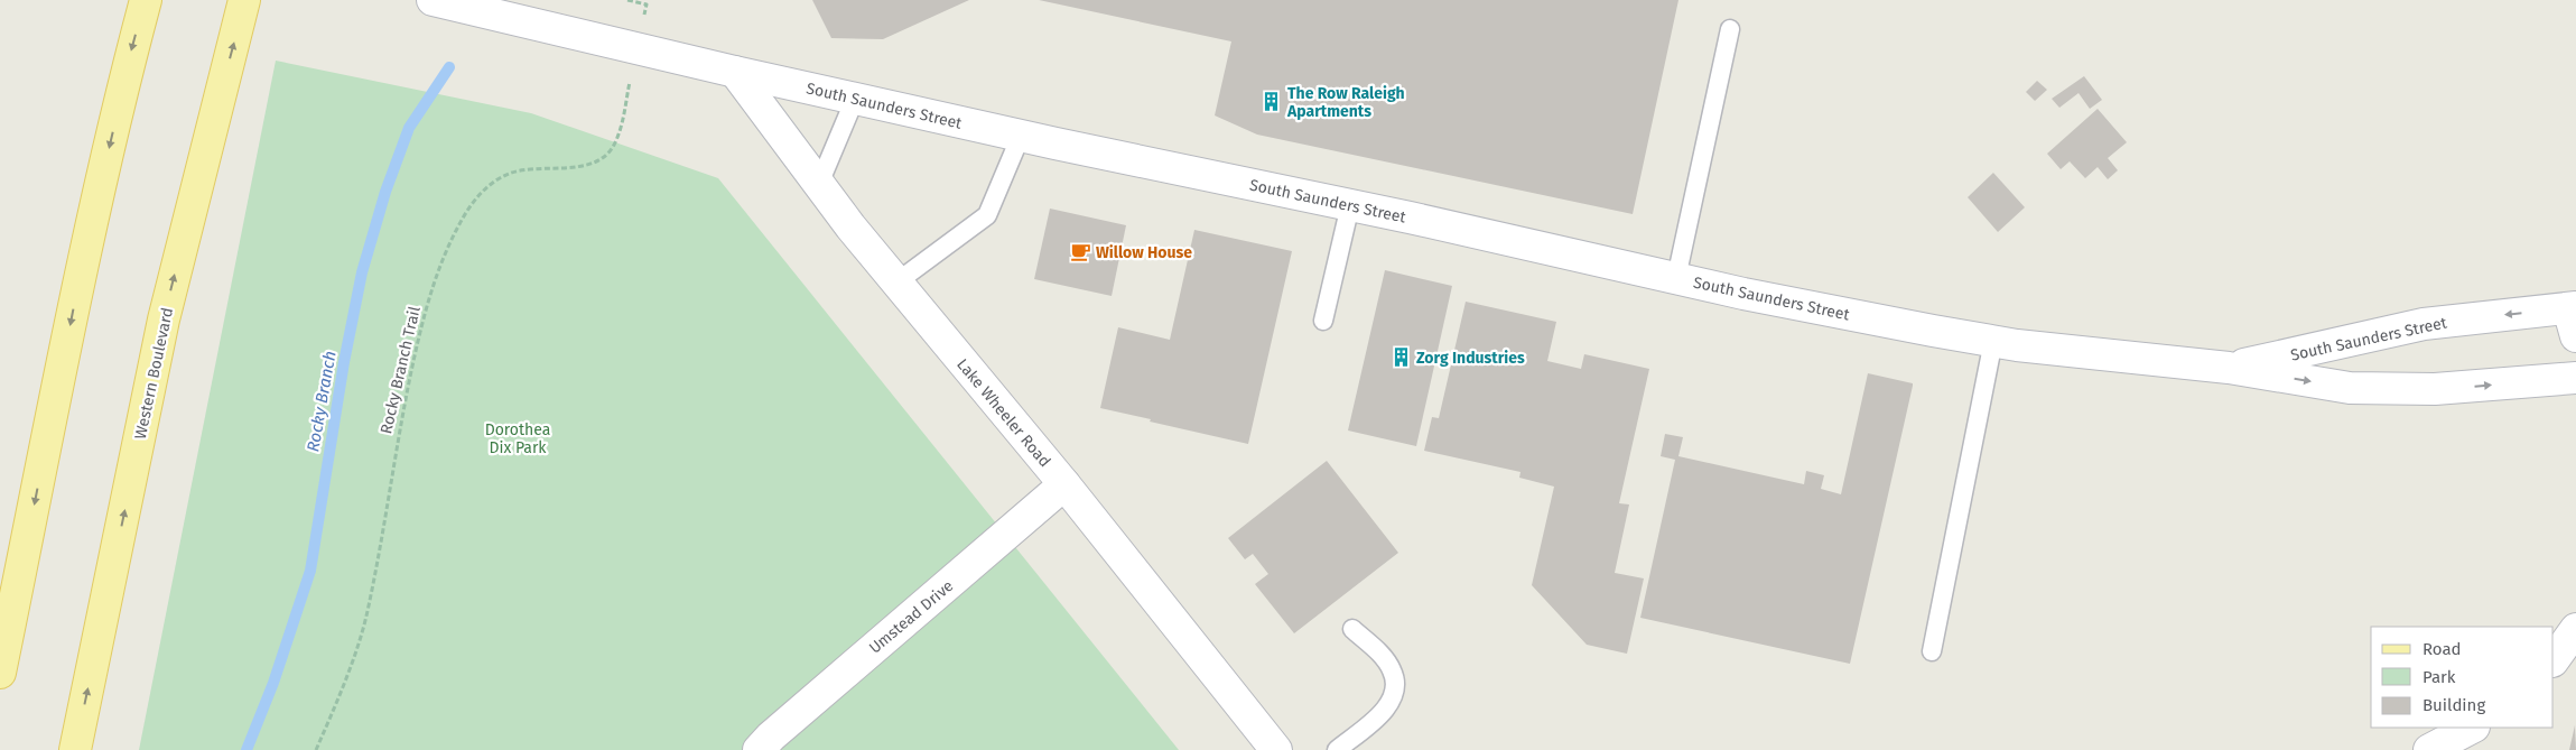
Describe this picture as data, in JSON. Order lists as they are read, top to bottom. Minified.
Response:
{"streets":{"main road":["South Saunders Street","Western Boulevard","Lake Wheeler Road","Umstead Drive"],"path":["Rocky Branch Trail"]},"crossings":[["South Saunders Street","Lake Wheeler Road"],["Lake Wheeler Road","Umstead Drive"]],"water":["Rocky Branch"],"parks":["Dorothea Dix Park"],"places":{"building":["The Row Raleigh Apartments","Zorg Industries"],"cafe":["Willow House"]},"legend":["Road","Park","Building"]}
